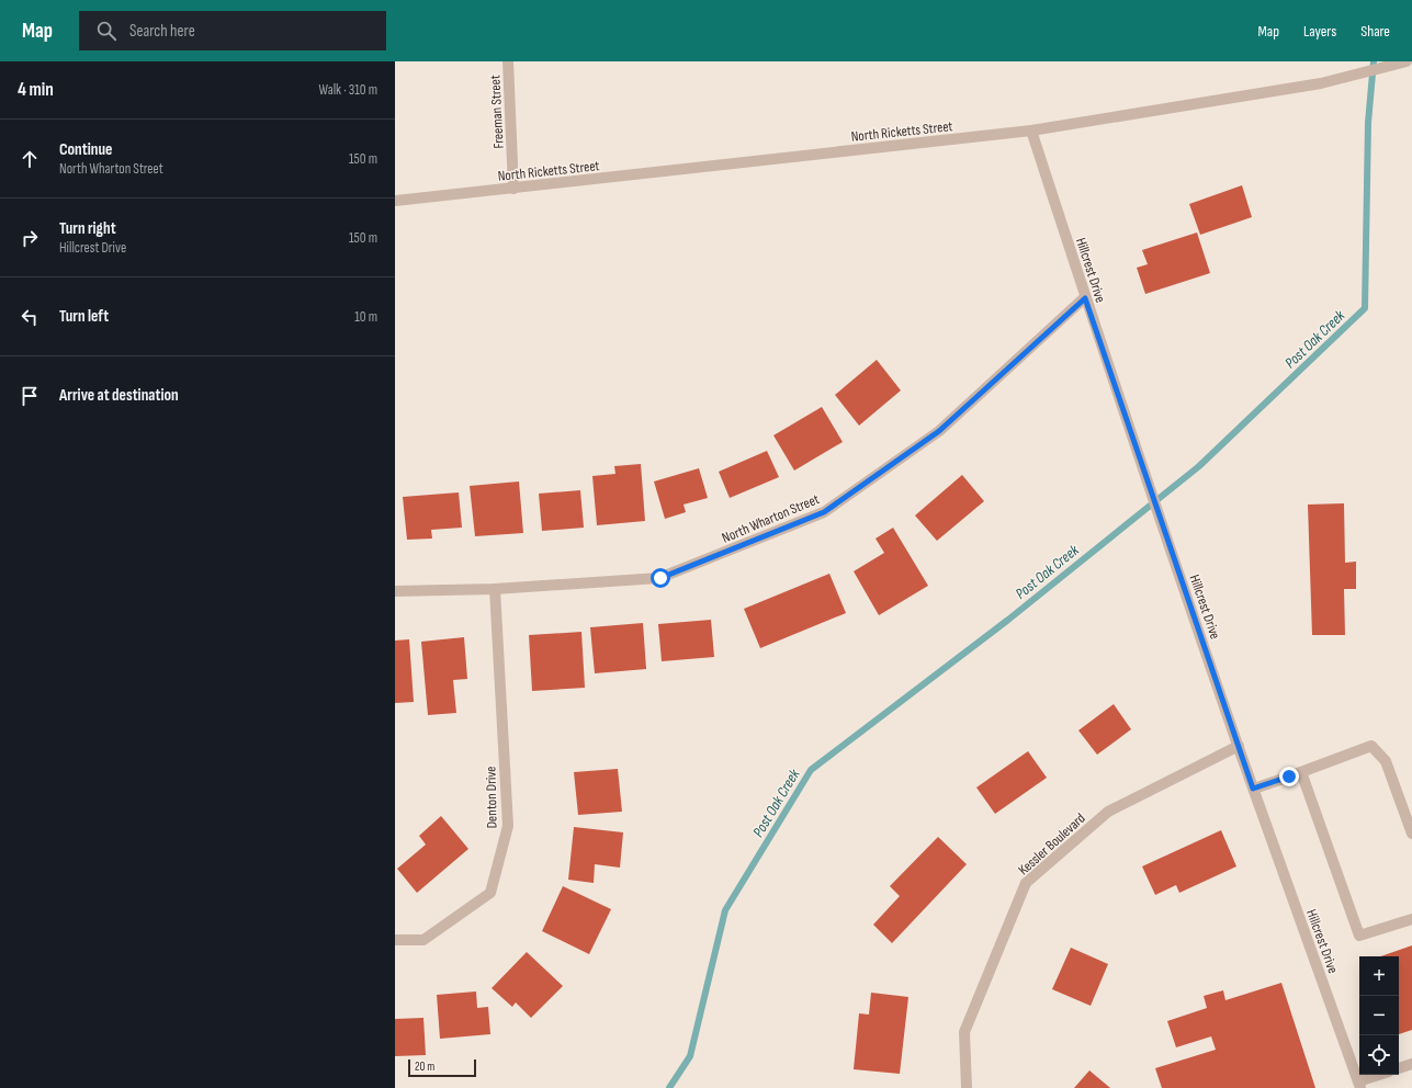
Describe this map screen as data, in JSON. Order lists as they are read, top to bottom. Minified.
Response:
{"streets":{"street":["Freeman Street","North Ricketts Street","Hillcrest Drive","North Wharton Street","Denton Drive","Kessler Boulevard"]},"crossings":[["Freeman Street","North Ricketts Street"],["North Ricketts Street","Hillcrest Drive"],["Hillcrest Drive","North Wharton Street"],["Hillcrest Drive","Kessler Boulevard"],["North Wharton Street","Denton Drive"]],"water":["Post Oak Creek"],"scale_bar":"20 m","page":{"header":"Map","search":"Search here","nav":["Map","Layers","Share"],"heading":["4 min","Walk · 310 m"],"list":[["Continue","North Wharton Street","150 m"],["Turn right","Hillcrest Drive","150 m"],["Turn left","10 m"],"Arrive at destination"],"map_buttons":["+","−"],"scale":"20 m"}}
